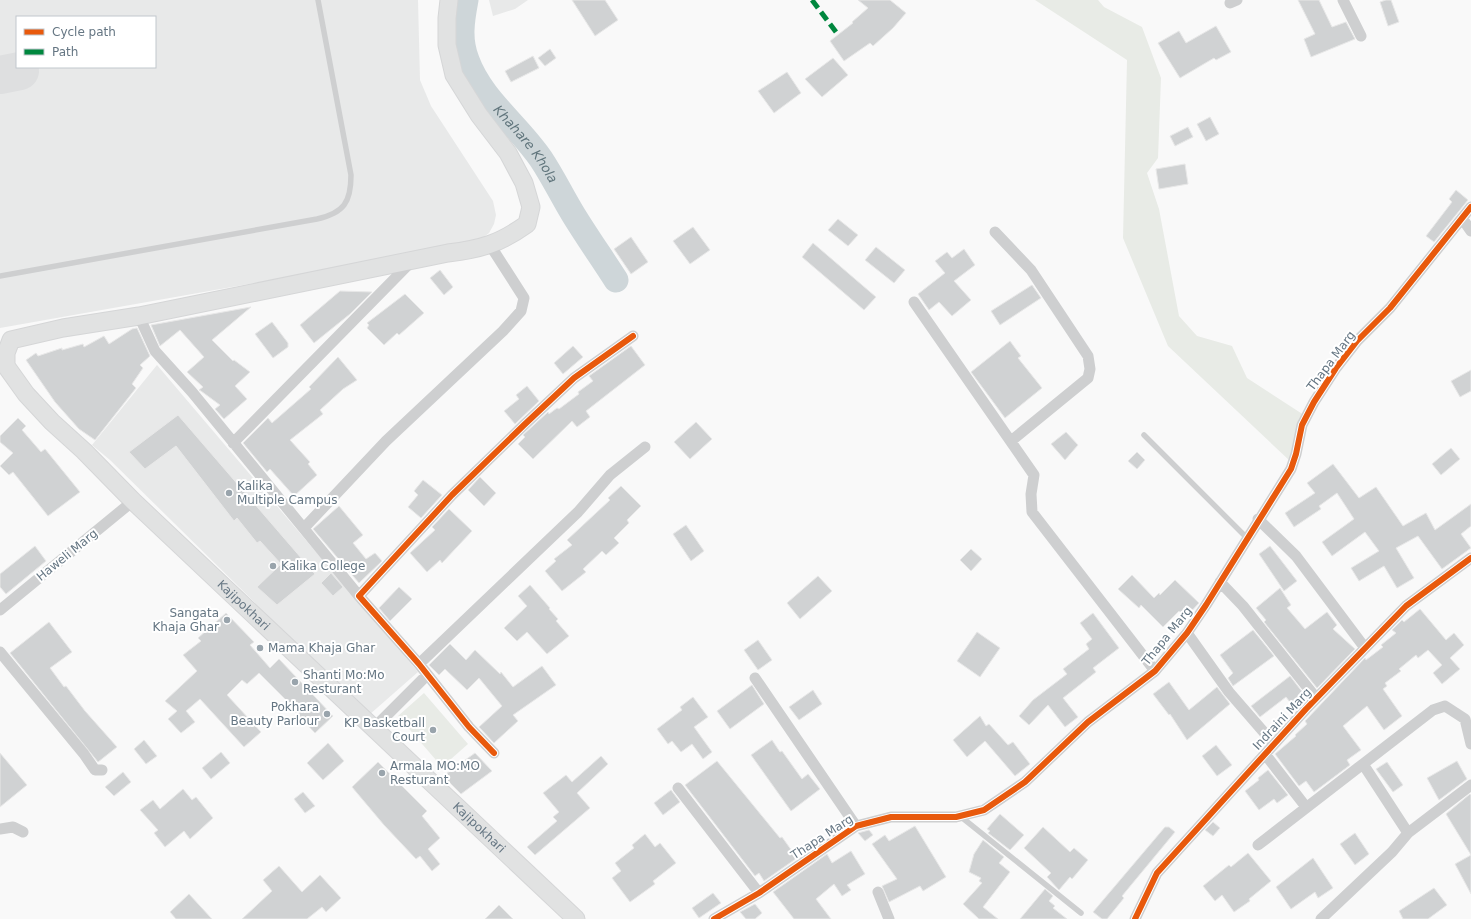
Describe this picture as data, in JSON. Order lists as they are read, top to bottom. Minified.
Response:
{"streets":{"main road":["Kajipokhari"],"street":["Thapa Marg","Haweli Marg","Indraini Marg"]},"crossings":[["Thapa Marg","Indraini Marg"],["Haweli Marg","Kajipokhari"]],"water":["Khahare Khola"],"places":["Kalika Multiple Campus","Kalika College","Sangata Khaja Ghar","Mama Khaja Ghar","Shanti Mo:Mo Resturant","Pokhara Beauty Parlour","KP Basketball Court","Armala MO:MO Resturant"],"legend":["Cycle path","Path"]}
